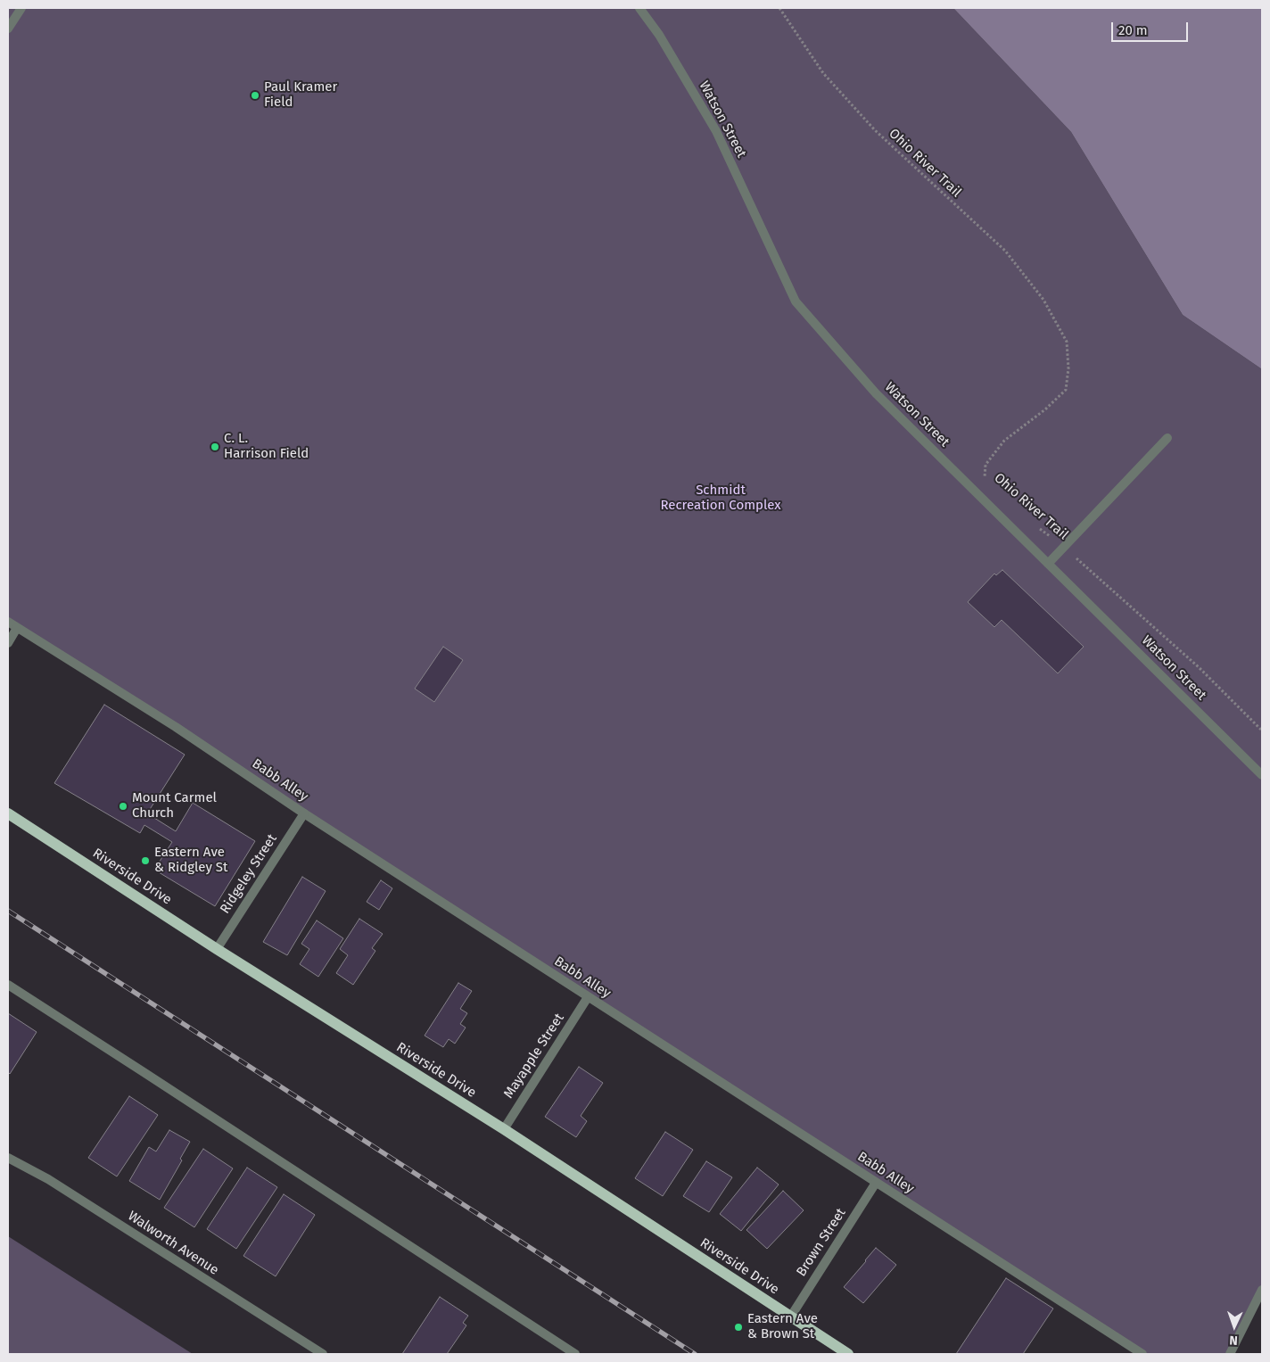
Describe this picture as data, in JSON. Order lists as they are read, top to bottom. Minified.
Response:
{"streets":{"main road":["Riverside Drive"],"street":["Watson Street","Babb Alley","Ridgeley Street","Mayapple Street","Brown Street","Walworth Avenue"],"path":["Ohio River Trail"]},"crossings":[["Babb Alley","Ridgeley Street"],["Babb Alley","Mayapple Street"],["Babb Alley","Brown Street"],["Ridgeley Street","Riverside Drive"],["Riverside Drive","Mayapple Street"],["Riverside Drive","Brown Street"]],"parks":["Schmidt Recreation Complex"],"places":["Paul Kramer Field","C. L. Harrison Field","Mount Carmel Church","Eastern Ave & Ridgley St","Eastern Ave & Brown St"],"scale_bar":"20 m","north":"bottom"}
